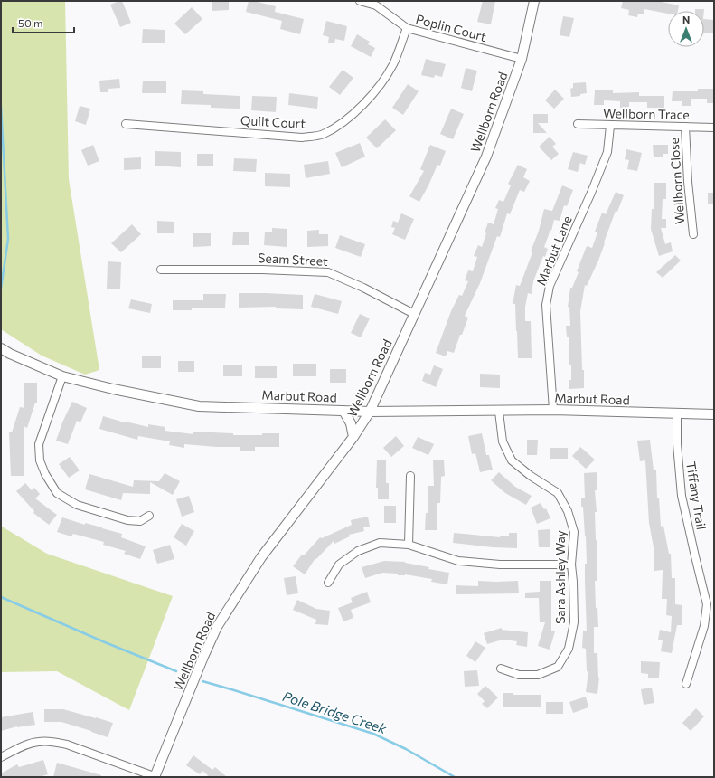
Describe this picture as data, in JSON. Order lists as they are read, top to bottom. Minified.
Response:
{"streets":{"street":["Poplin Court","Wellborn Road","Wellborn Trace","Quilt Court","Wellborn Close","Marbut Lane","Seam Street","Marbut Road","Tiffany Trail","Sara Ashley Way"]},"crossings":[["Poplin Court","Wellborn Road"],["Poplin Court","Quilt Court"],["Wellborn Road","Seam Street"],["Wellborn Road","Marbut Road"],["Wellborn Trace","Wellborn Close"],["Wellborn Trace","Marbut Lane"],["Marbut Lane","Marbut Road"],["Marbut Road","Tiffany Trail"],["Marbut Road","Sara Ashley Way"]],"water":["Pole Bridge Creek"],"scale_bar":"50 m","north":"top"}
